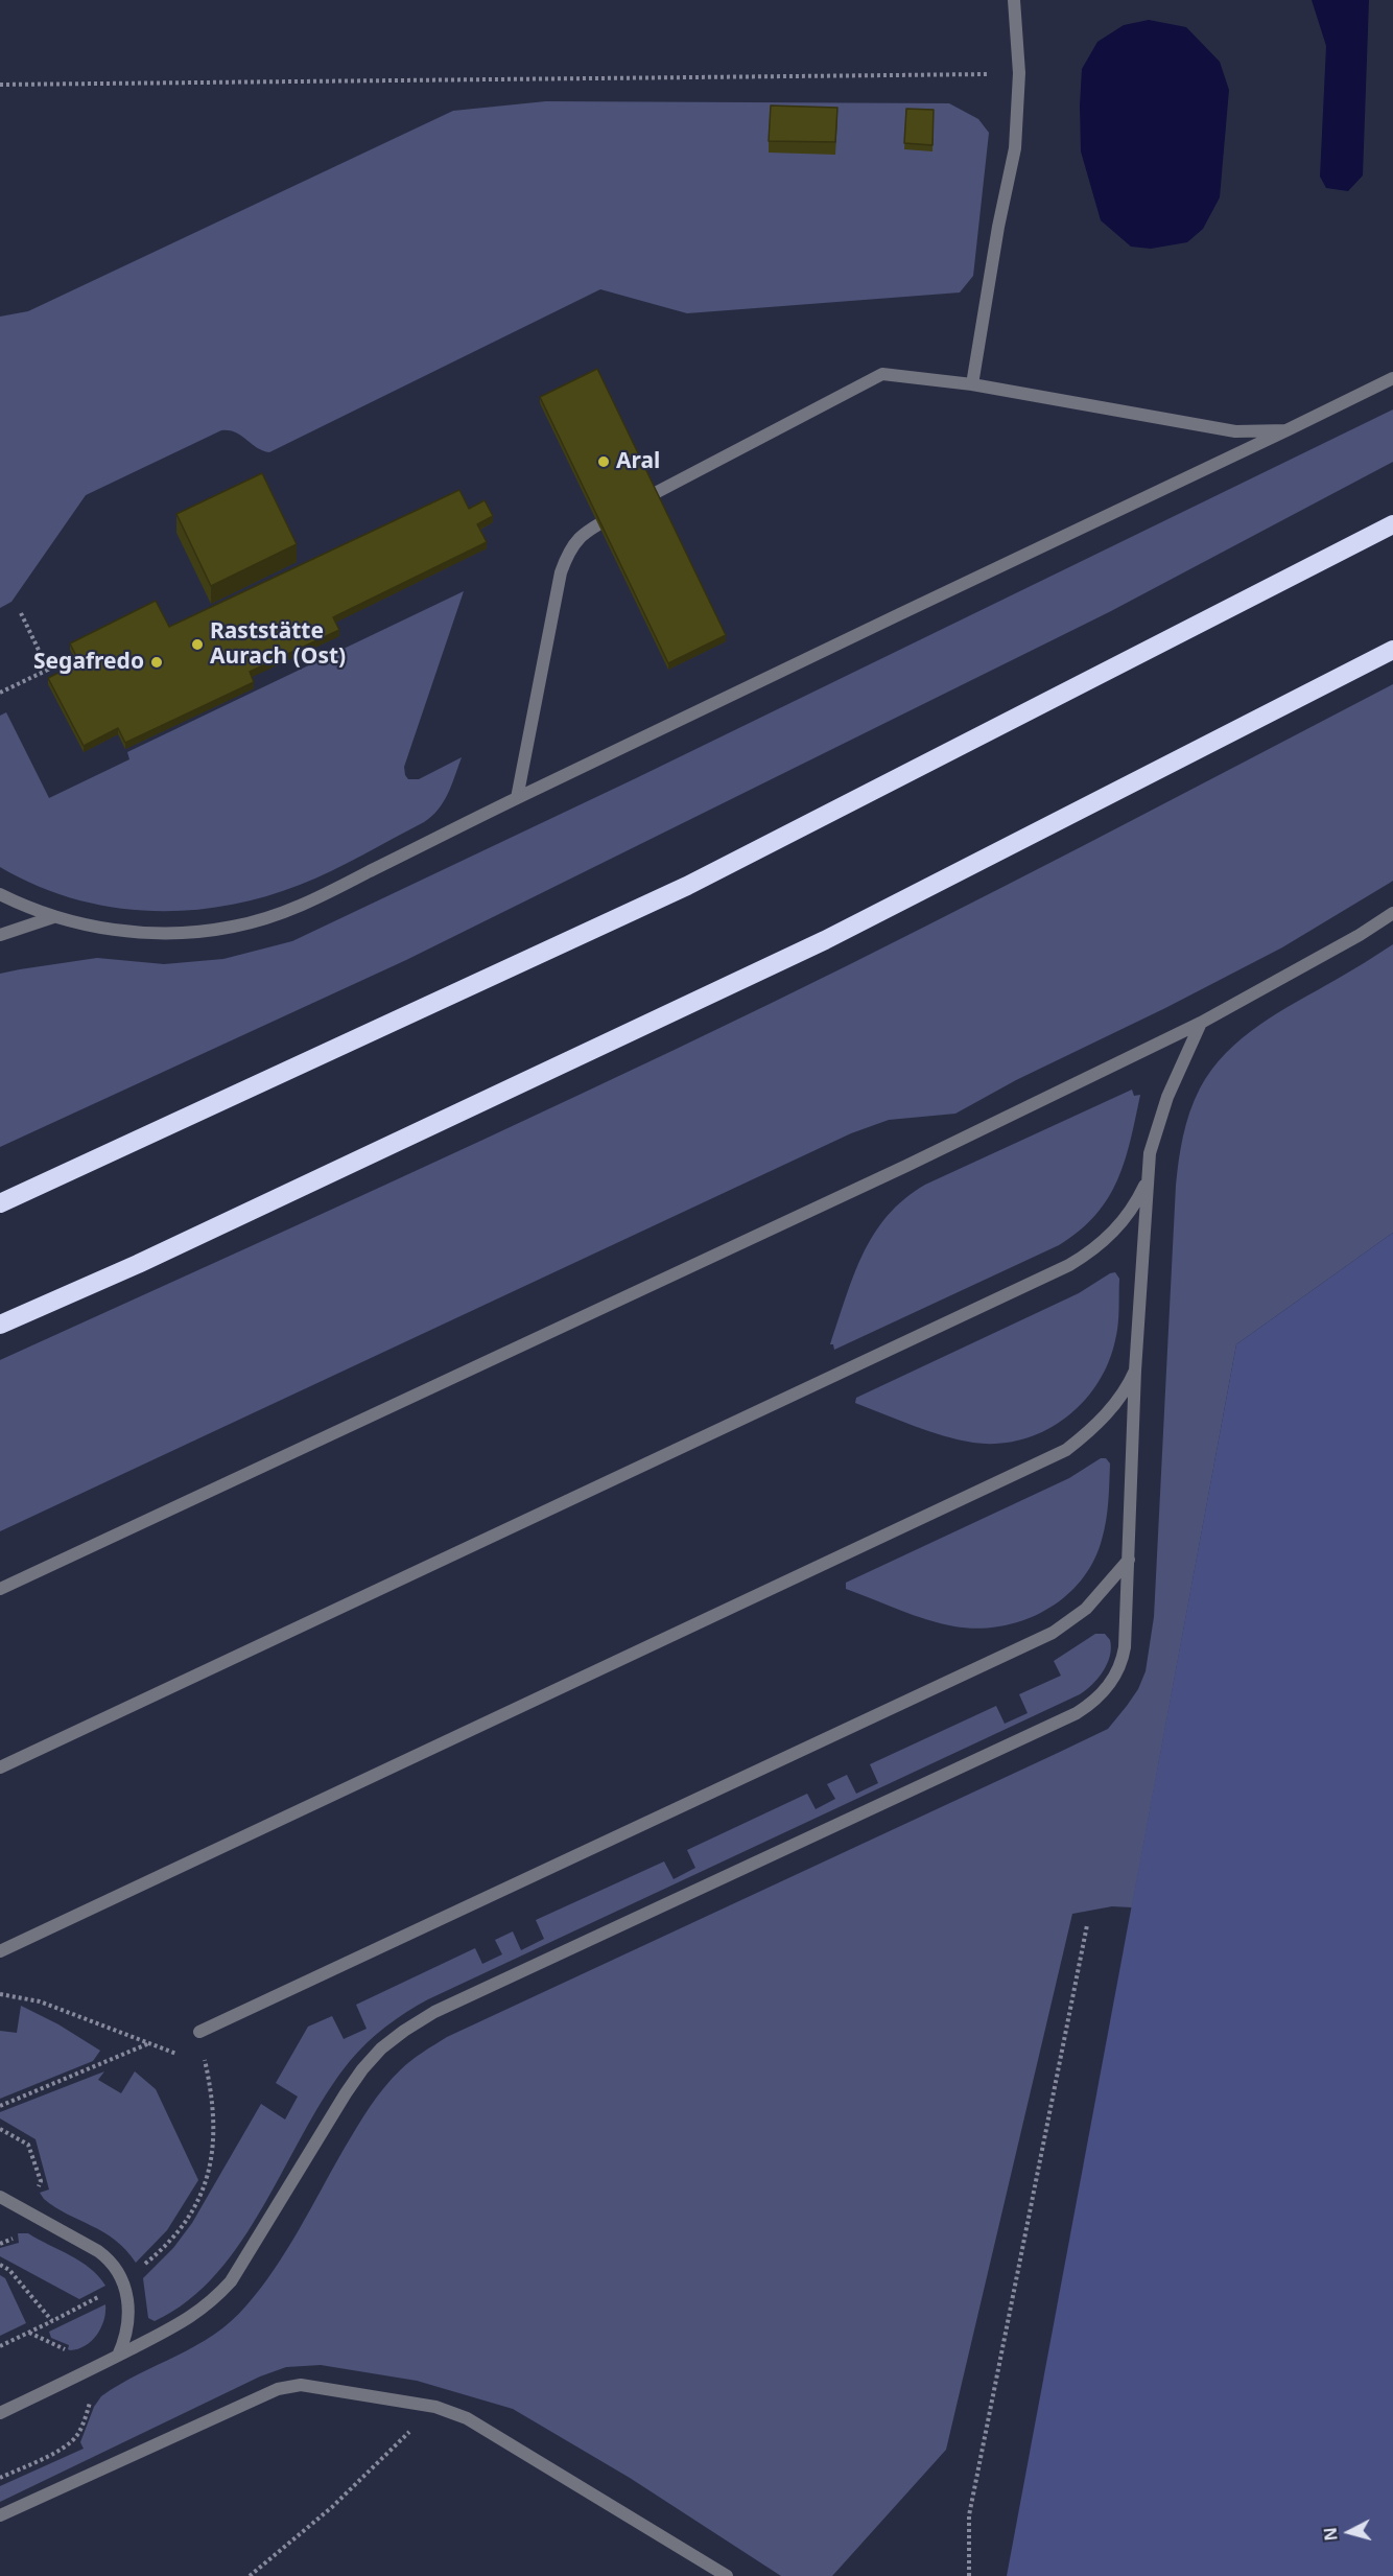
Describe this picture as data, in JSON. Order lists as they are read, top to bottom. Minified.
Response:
{"places":["Aral","Raststätte Aurach (Ost)","Segafredo"],"north":"left"}
